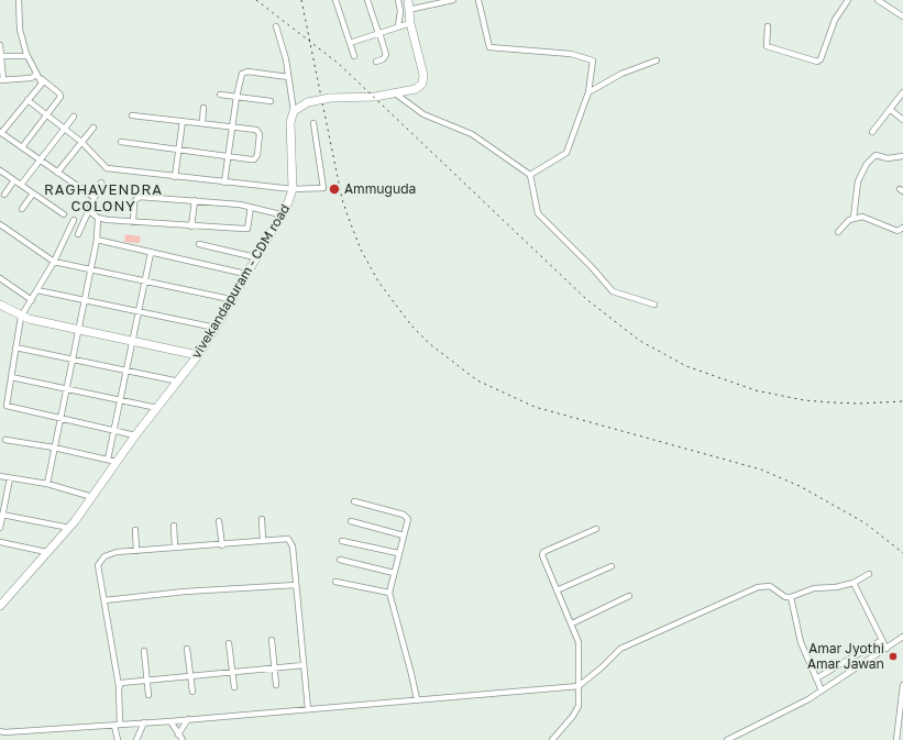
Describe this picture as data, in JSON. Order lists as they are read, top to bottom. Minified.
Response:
{"streets":{"street":["vivekandapuram - CDM road"]},"districts":["RAGHAVENDRA COLONY"],"places":["Ammuguda","Amar Jyothi Amar Jawan"]}
